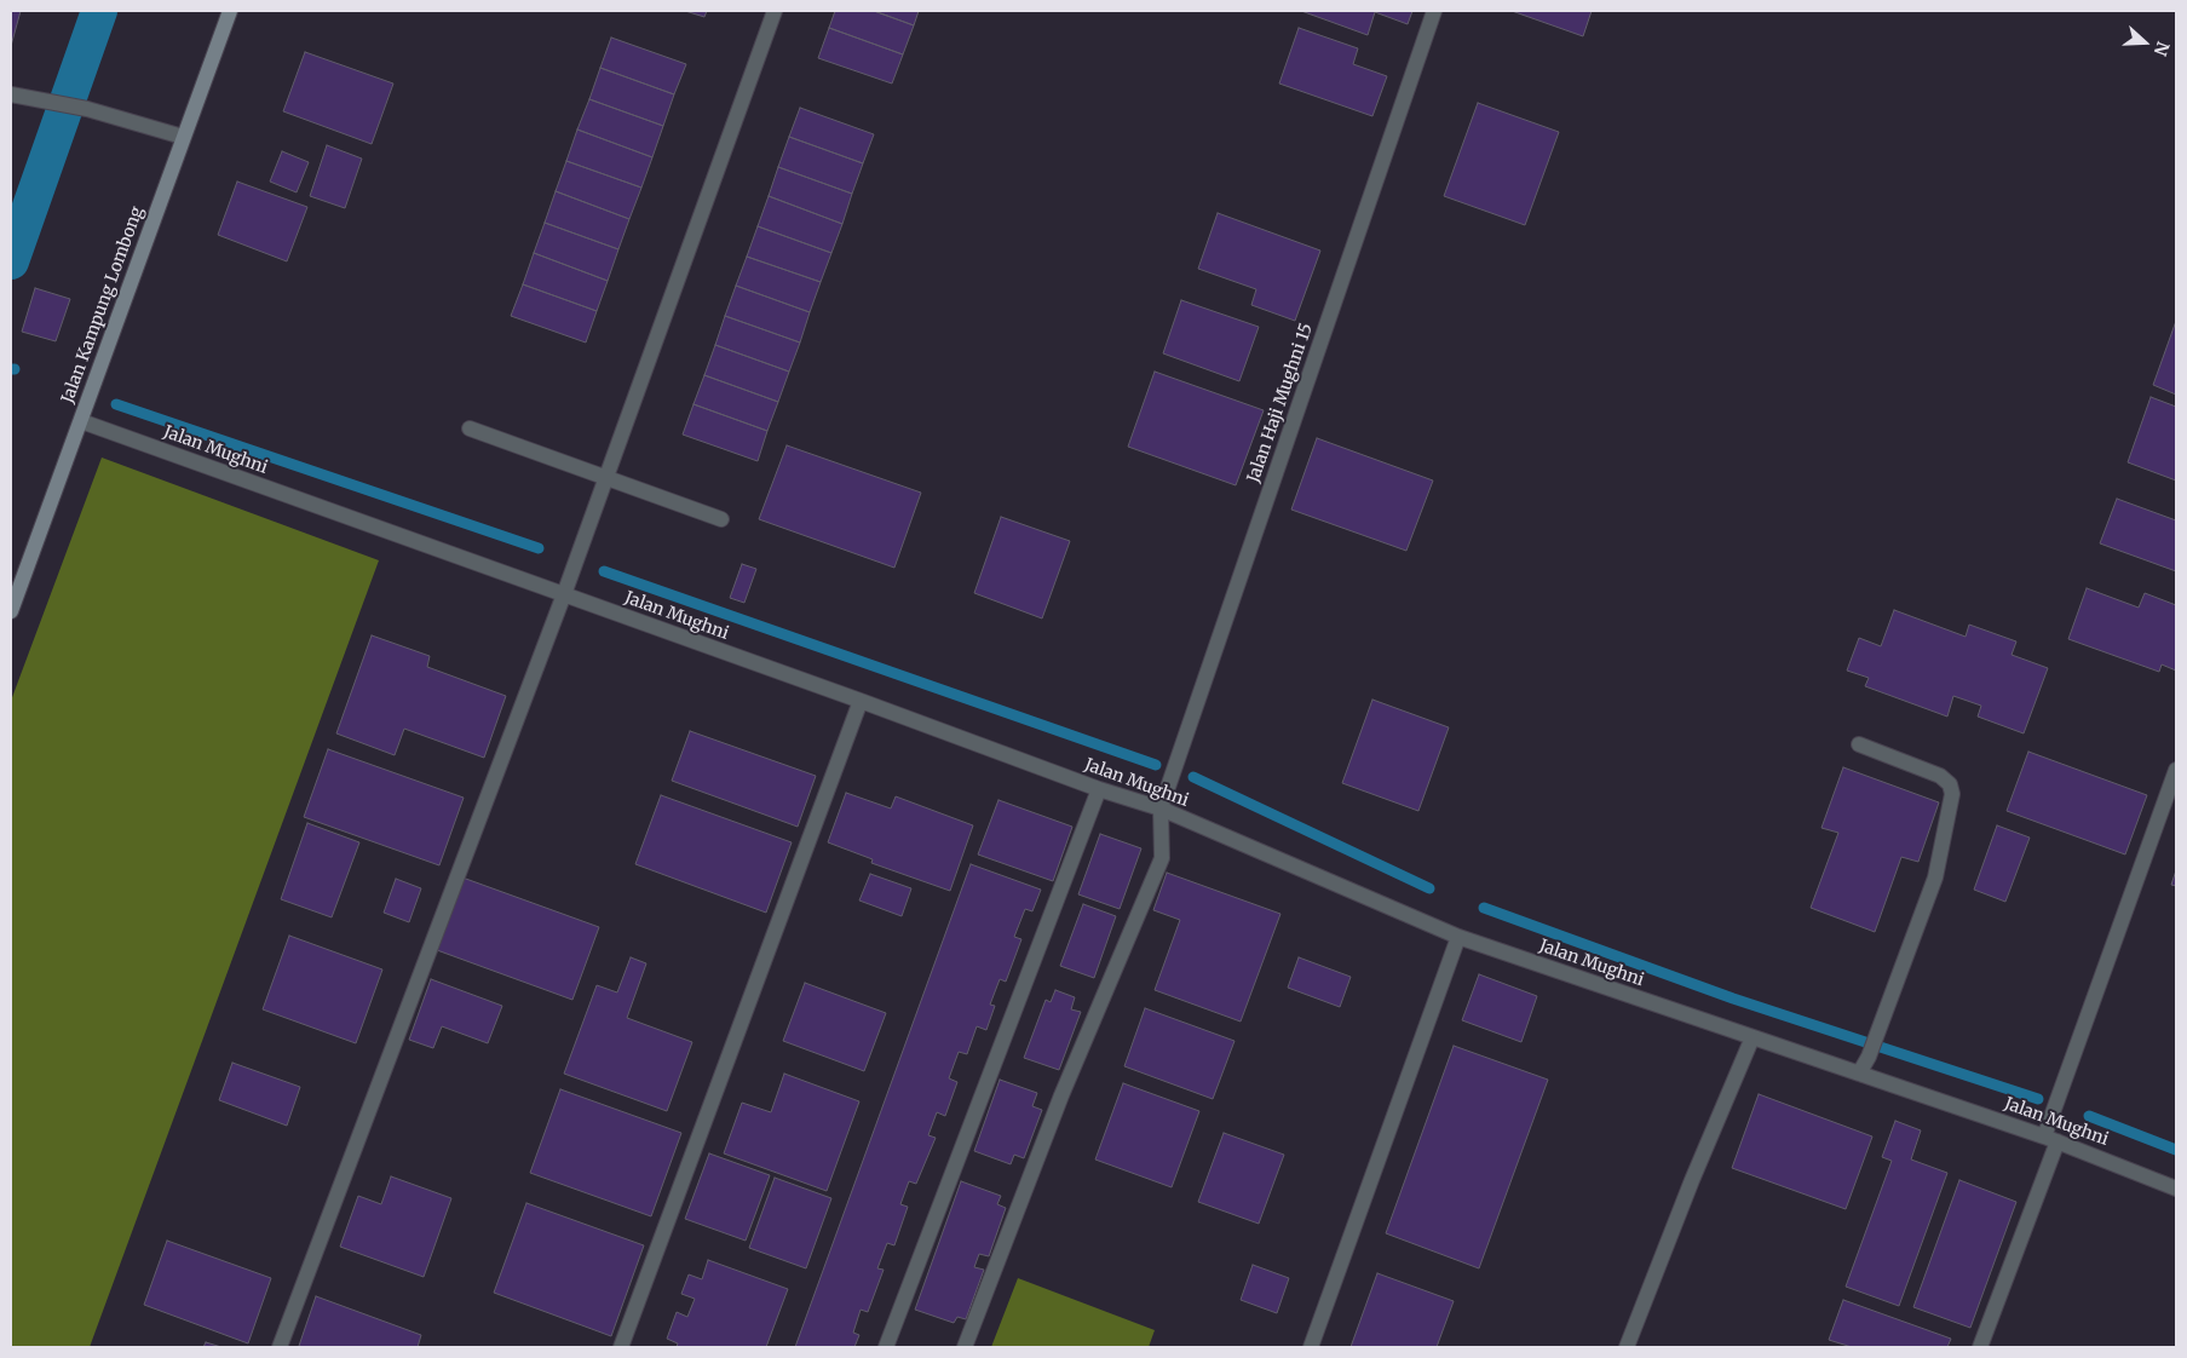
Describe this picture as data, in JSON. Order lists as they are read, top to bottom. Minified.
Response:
{"streets":{"street":["Jalan Kampung Lombong","Jalan Haji Mughni 15","Jalan Mughni"]},"crossings":[["Jalan Kampung Lombong","Jalan Mughni"],["Jalan Haji Mughni 15","Jalan Mughni"]],"north":"right"}
